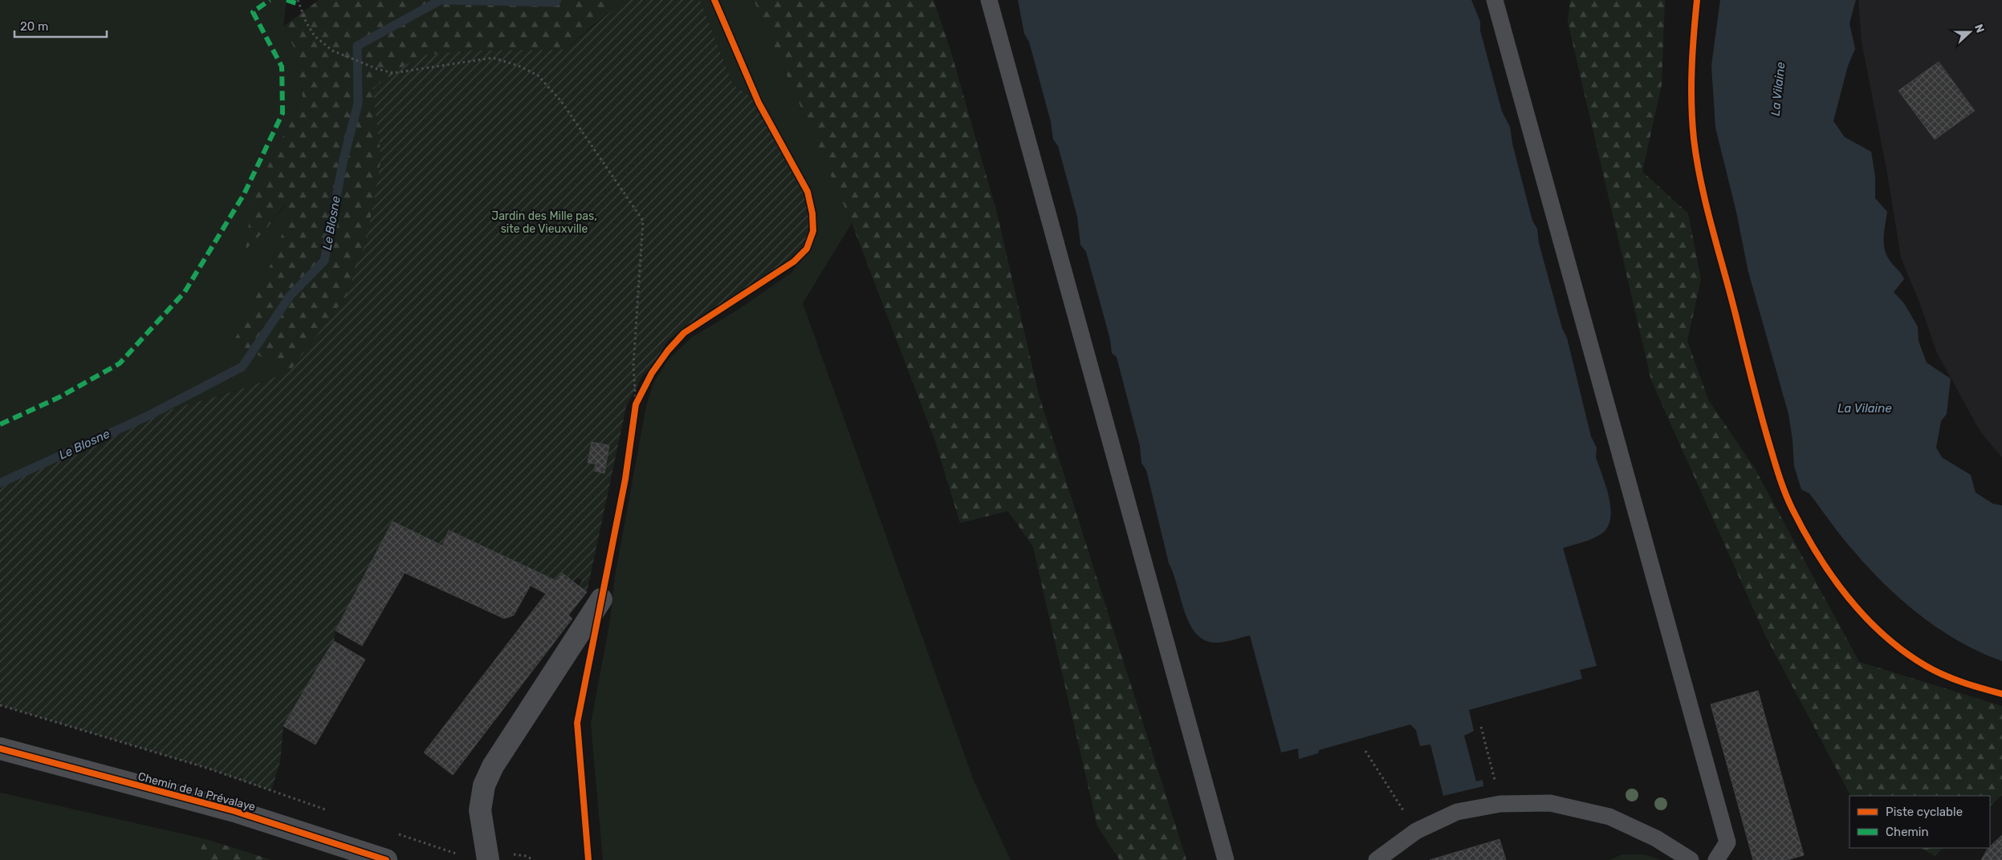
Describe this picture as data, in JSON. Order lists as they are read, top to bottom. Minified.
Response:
{"streets":{"street":["Chemin de la Prévalaye"]},"water":["La Vilaine","Le Blosne"],"parks":["Jardin des Mille pas, site de Vieuxville"],"legend":["Piste cyclable","Chemin"],"scale_bar":"20 m","north":"right"}
